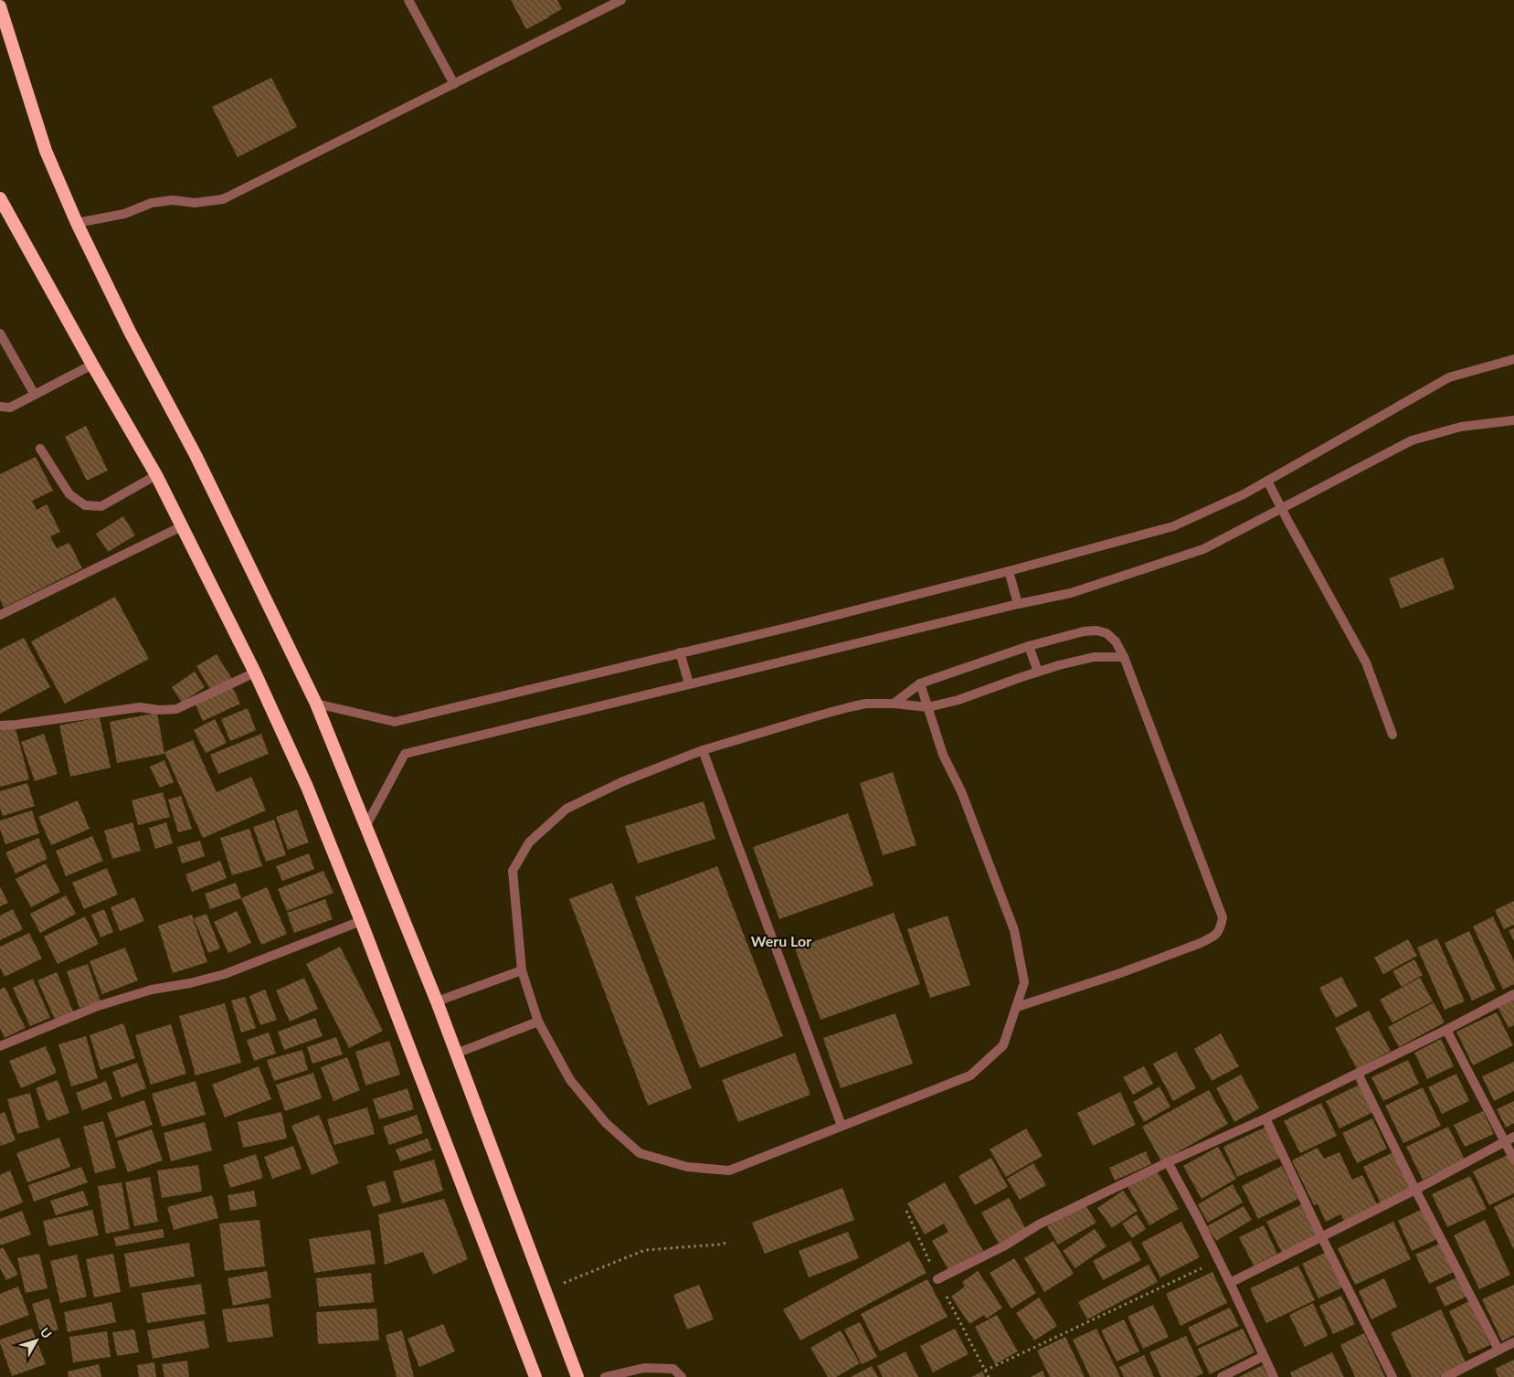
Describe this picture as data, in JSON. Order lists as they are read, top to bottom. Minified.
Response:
{"districts":["Weru Lor"],"north":"top right"}
